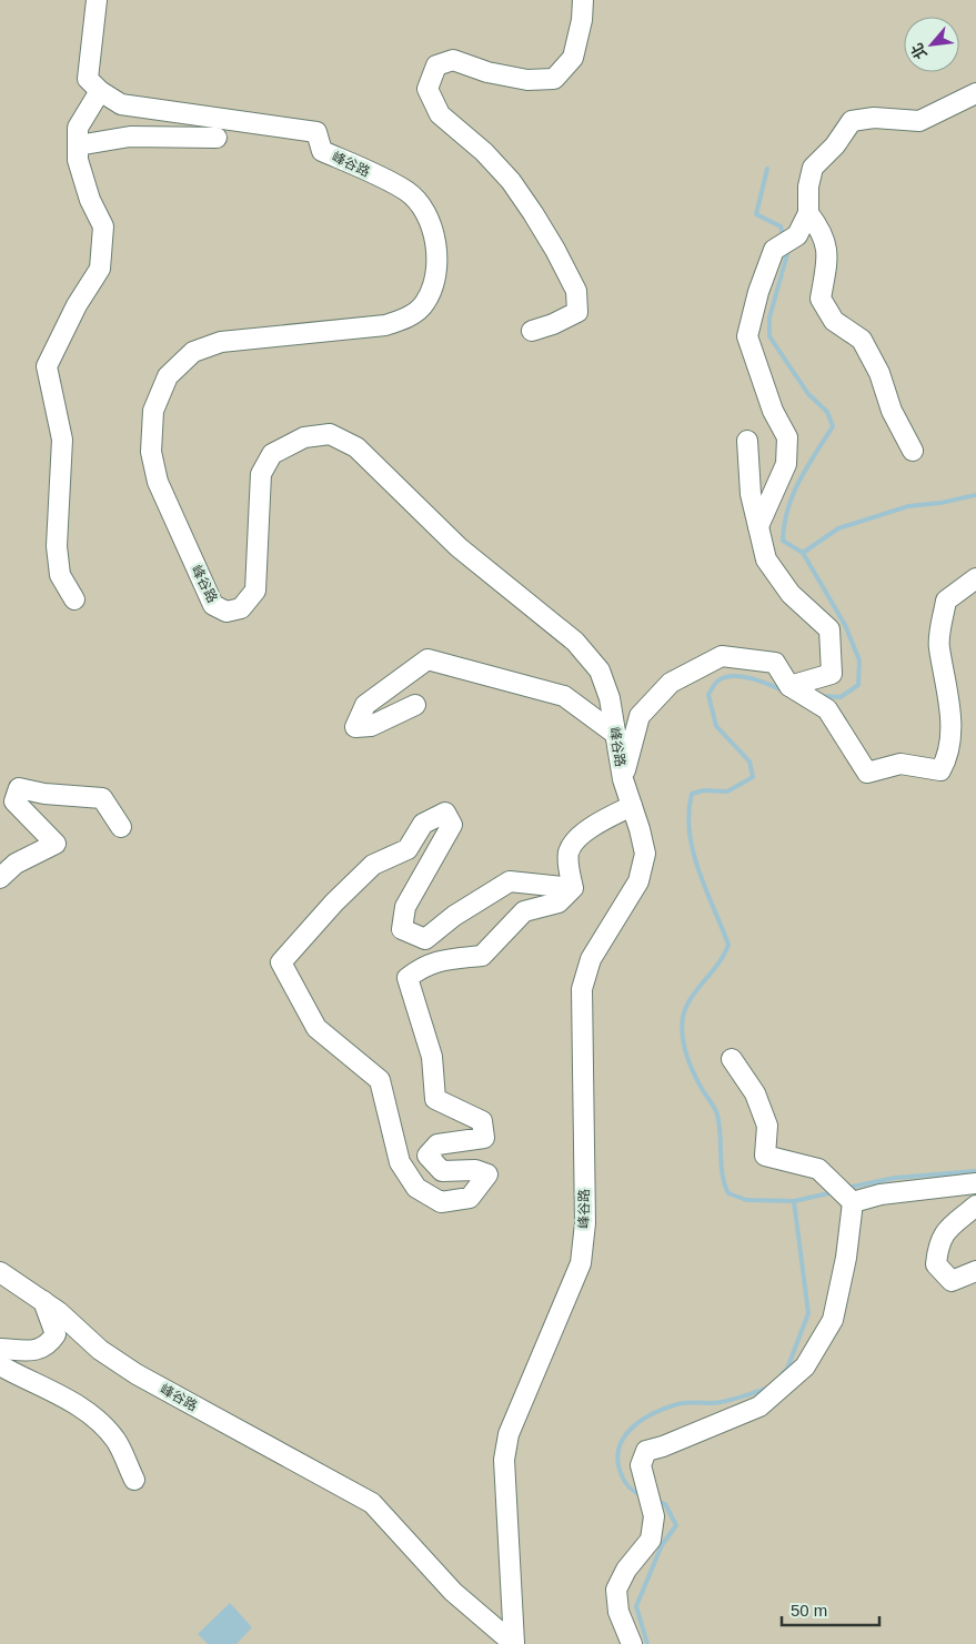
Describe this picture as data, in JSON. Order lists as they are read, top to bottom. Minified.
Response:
{"streets":{"street":["峰谷路"]},"scale_bar":"50 m","north":"bottom left"}
